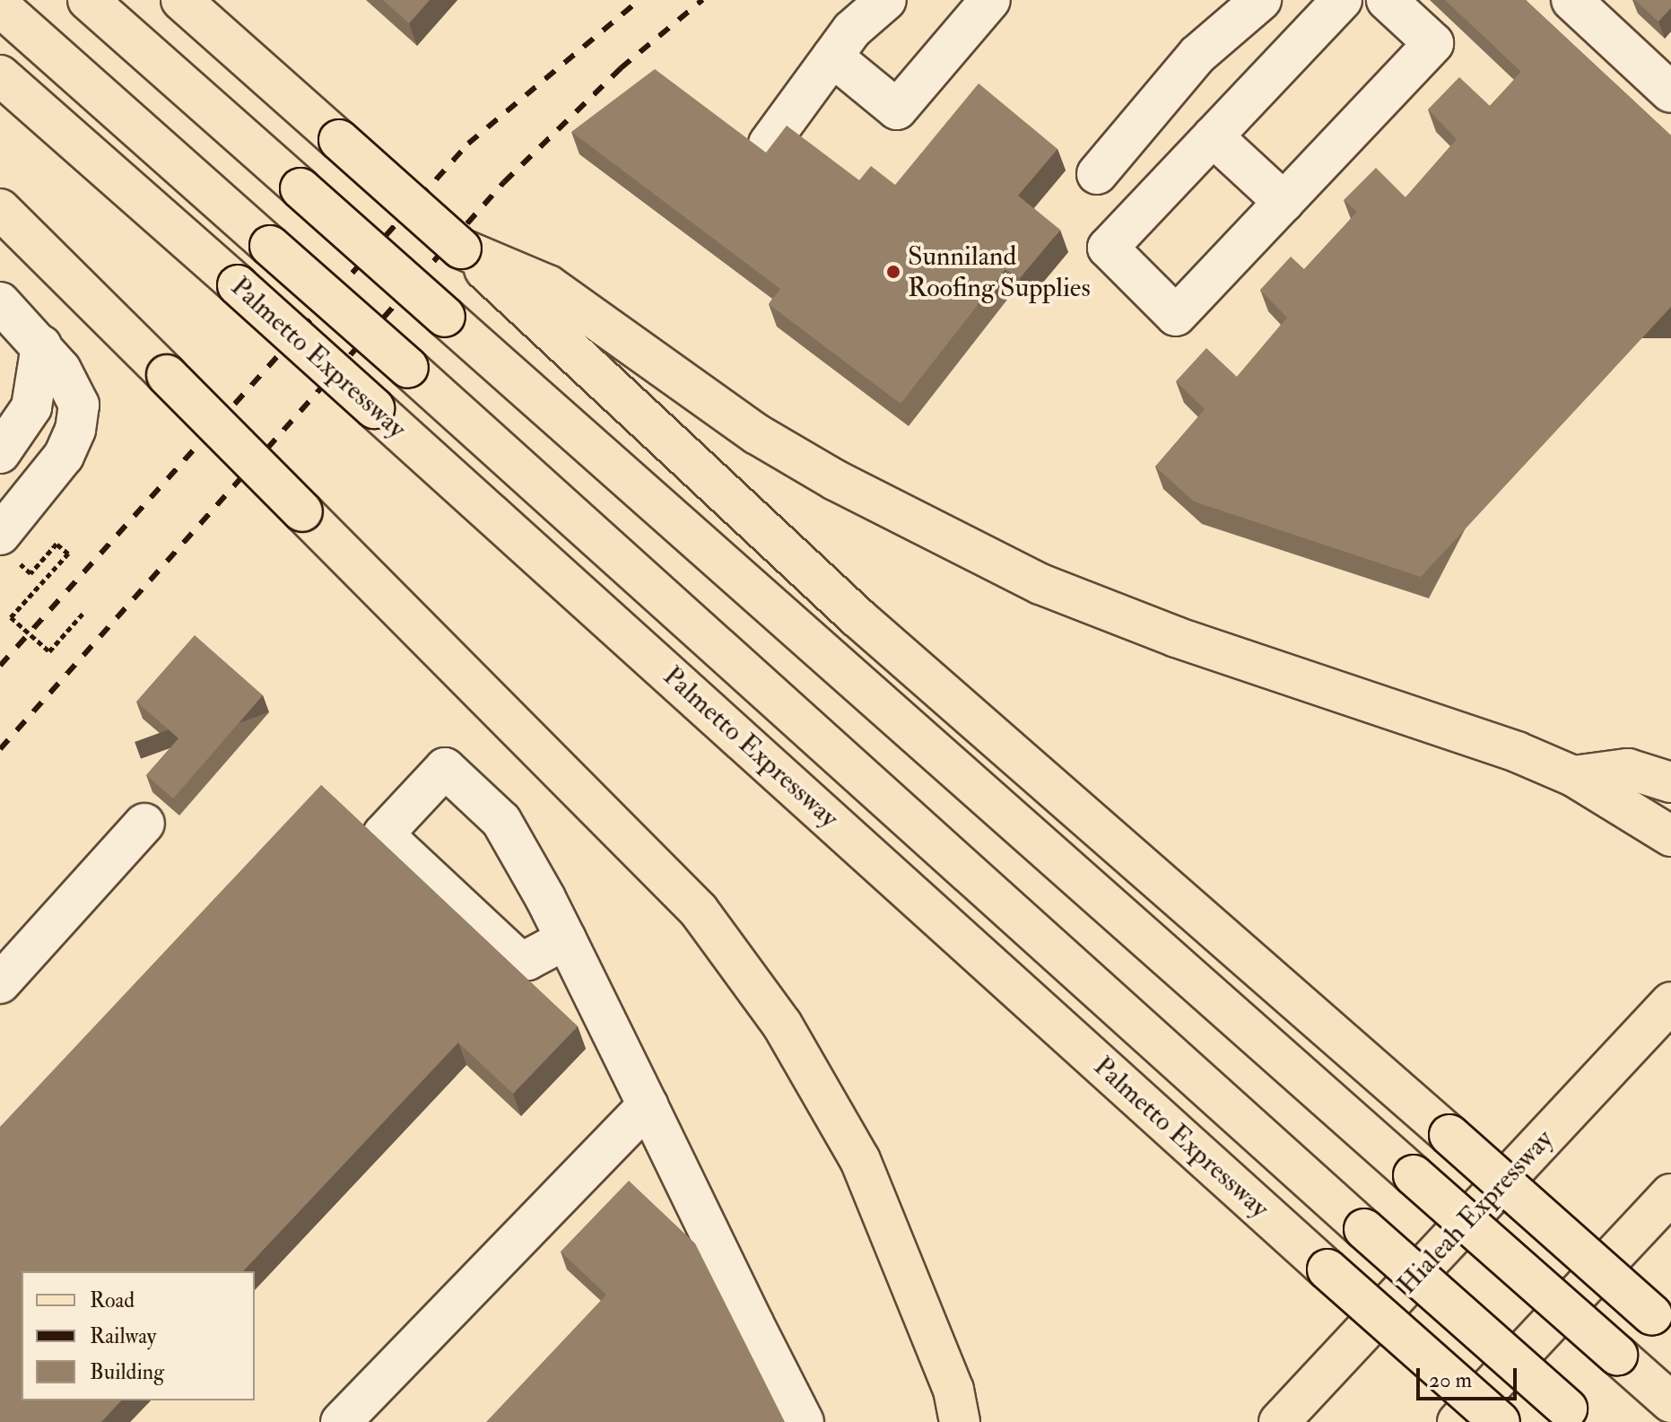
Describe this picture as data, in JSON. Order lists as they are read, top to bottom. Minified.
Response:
{"streets":{"main road":["Palmetto Expressway","Hialeah Expressway"]},"places":["Sunniland Roofing Supplies"],"legend":["Road","Railway","Building"],"scale_bar":"20 m"}
